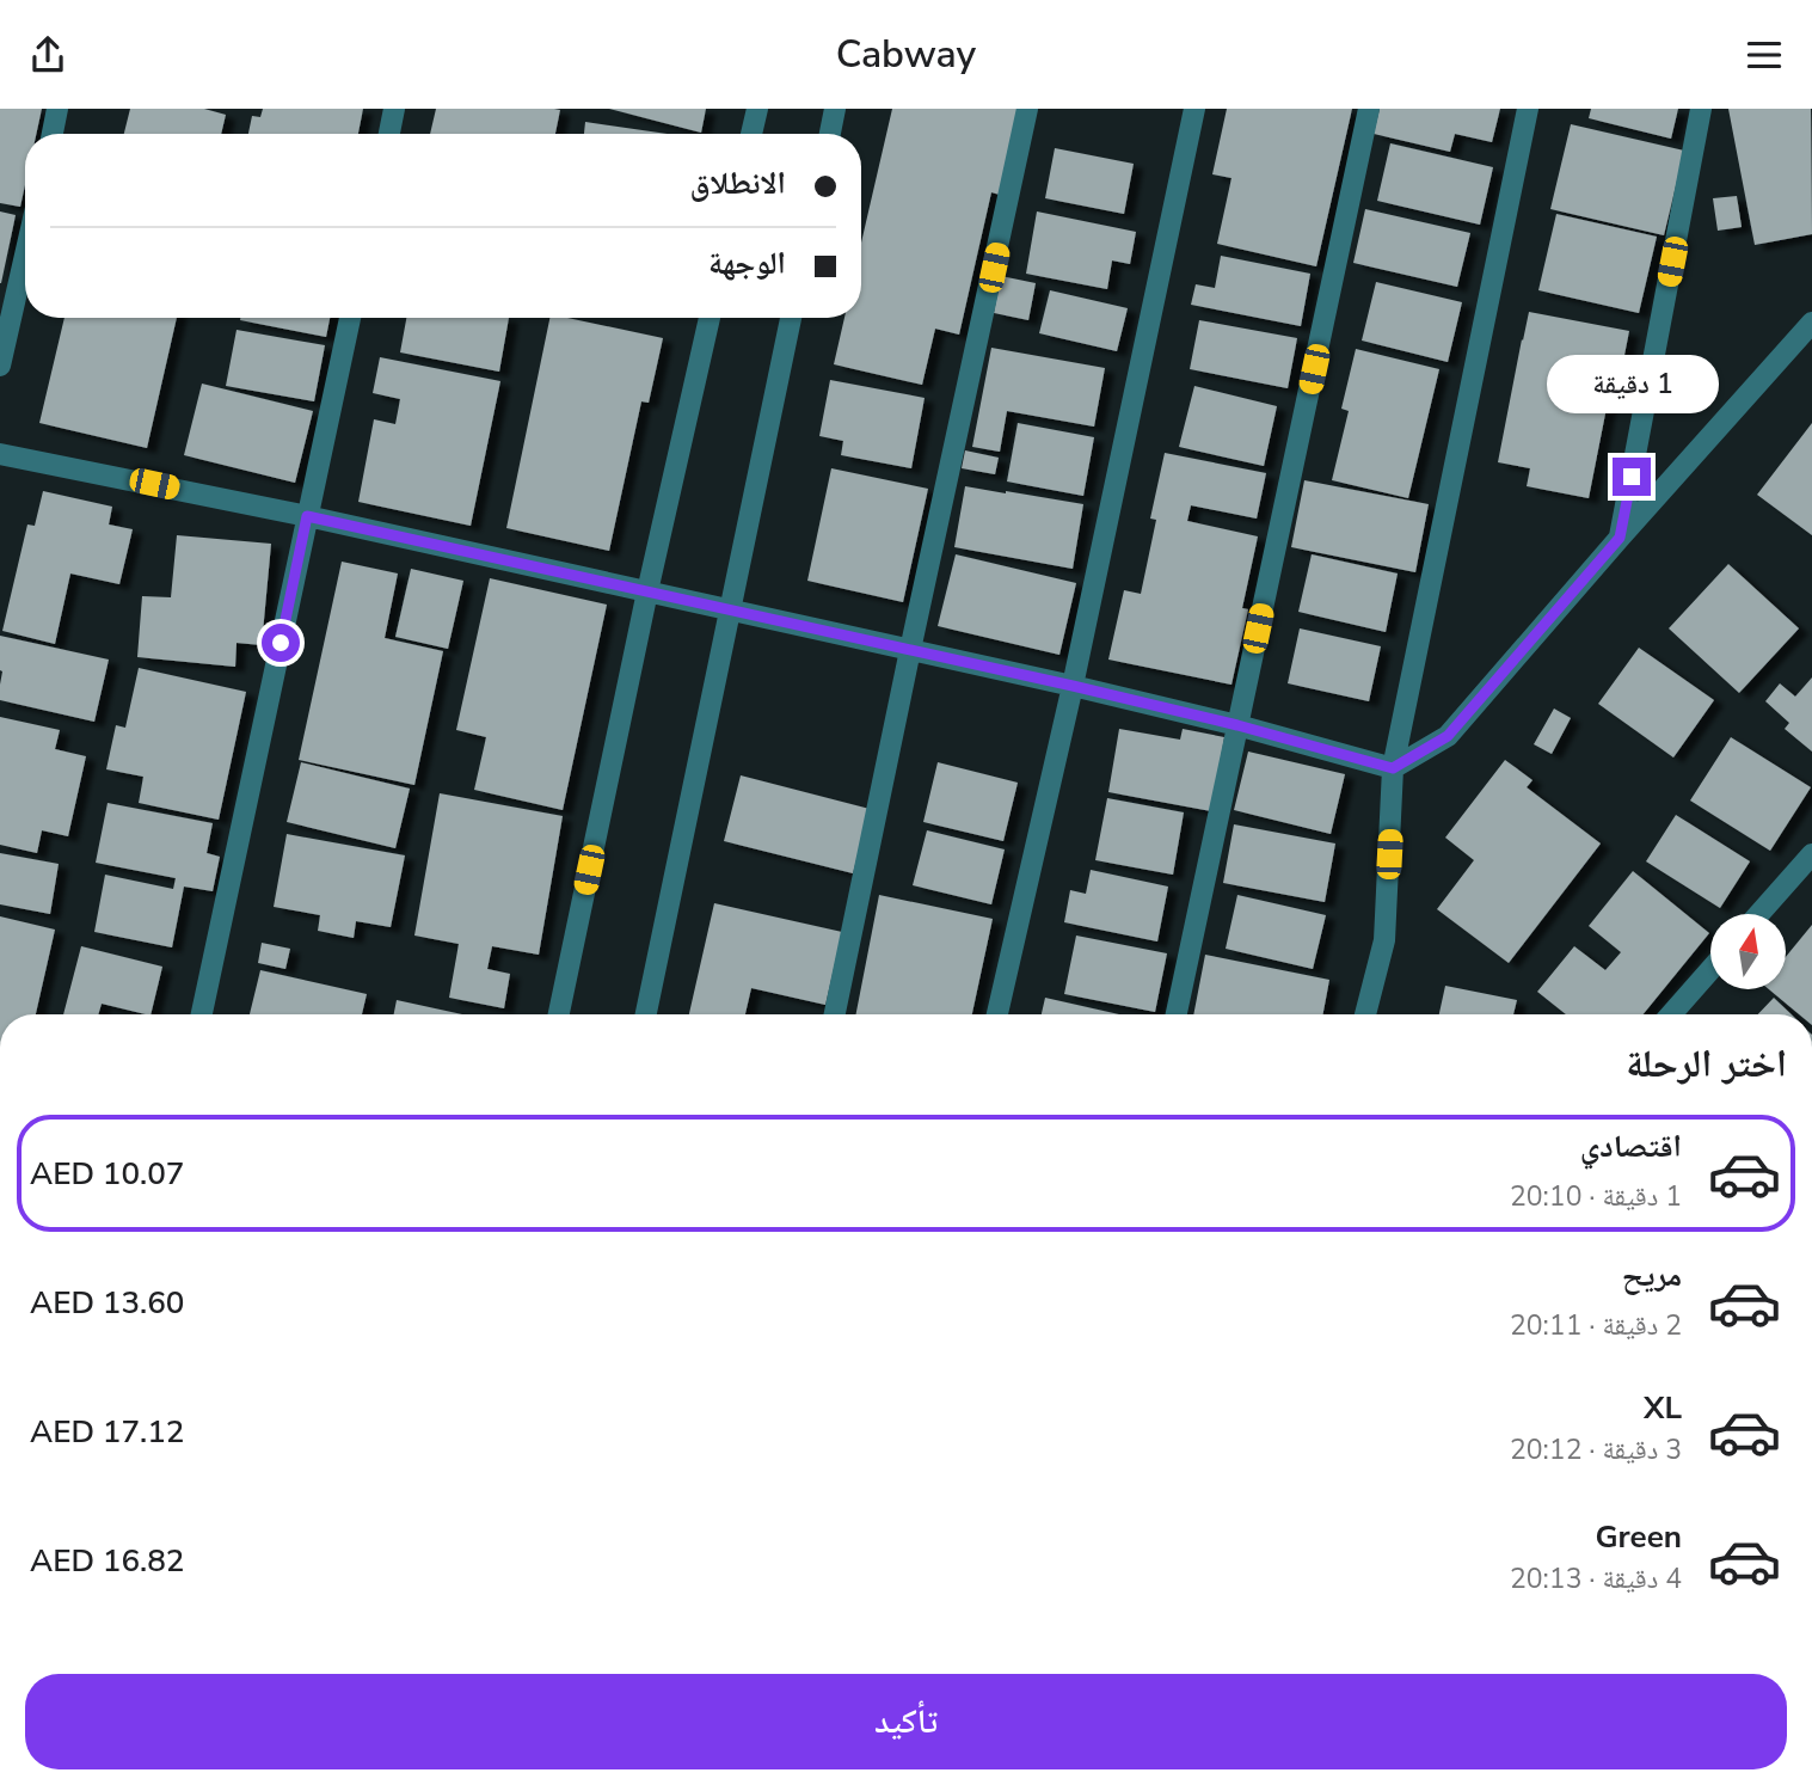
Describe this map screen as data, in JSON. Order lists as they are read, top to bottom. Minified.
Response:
{"north":"top","page":{"header":"Cabway","banner":["الانطلاق","الوجهة"],"bubble":"1 دقيقة","heading":"اختر الرحلة","list":[{"name":"اقتصادي","note":"1 دقيقة · 20:10","value":"AED 10.07"},{"name":"مريح","note":"2 دقيقة · 20:11","value":"AED 13.60"},{"name":"XL","note":"3 دقيقة · 20:12","value":"AED 17.12"},{"name":"Green","note":"4 دقيقة · 20:13","value":"AED 16.82"}],"buttons":"تأكيد"}}
